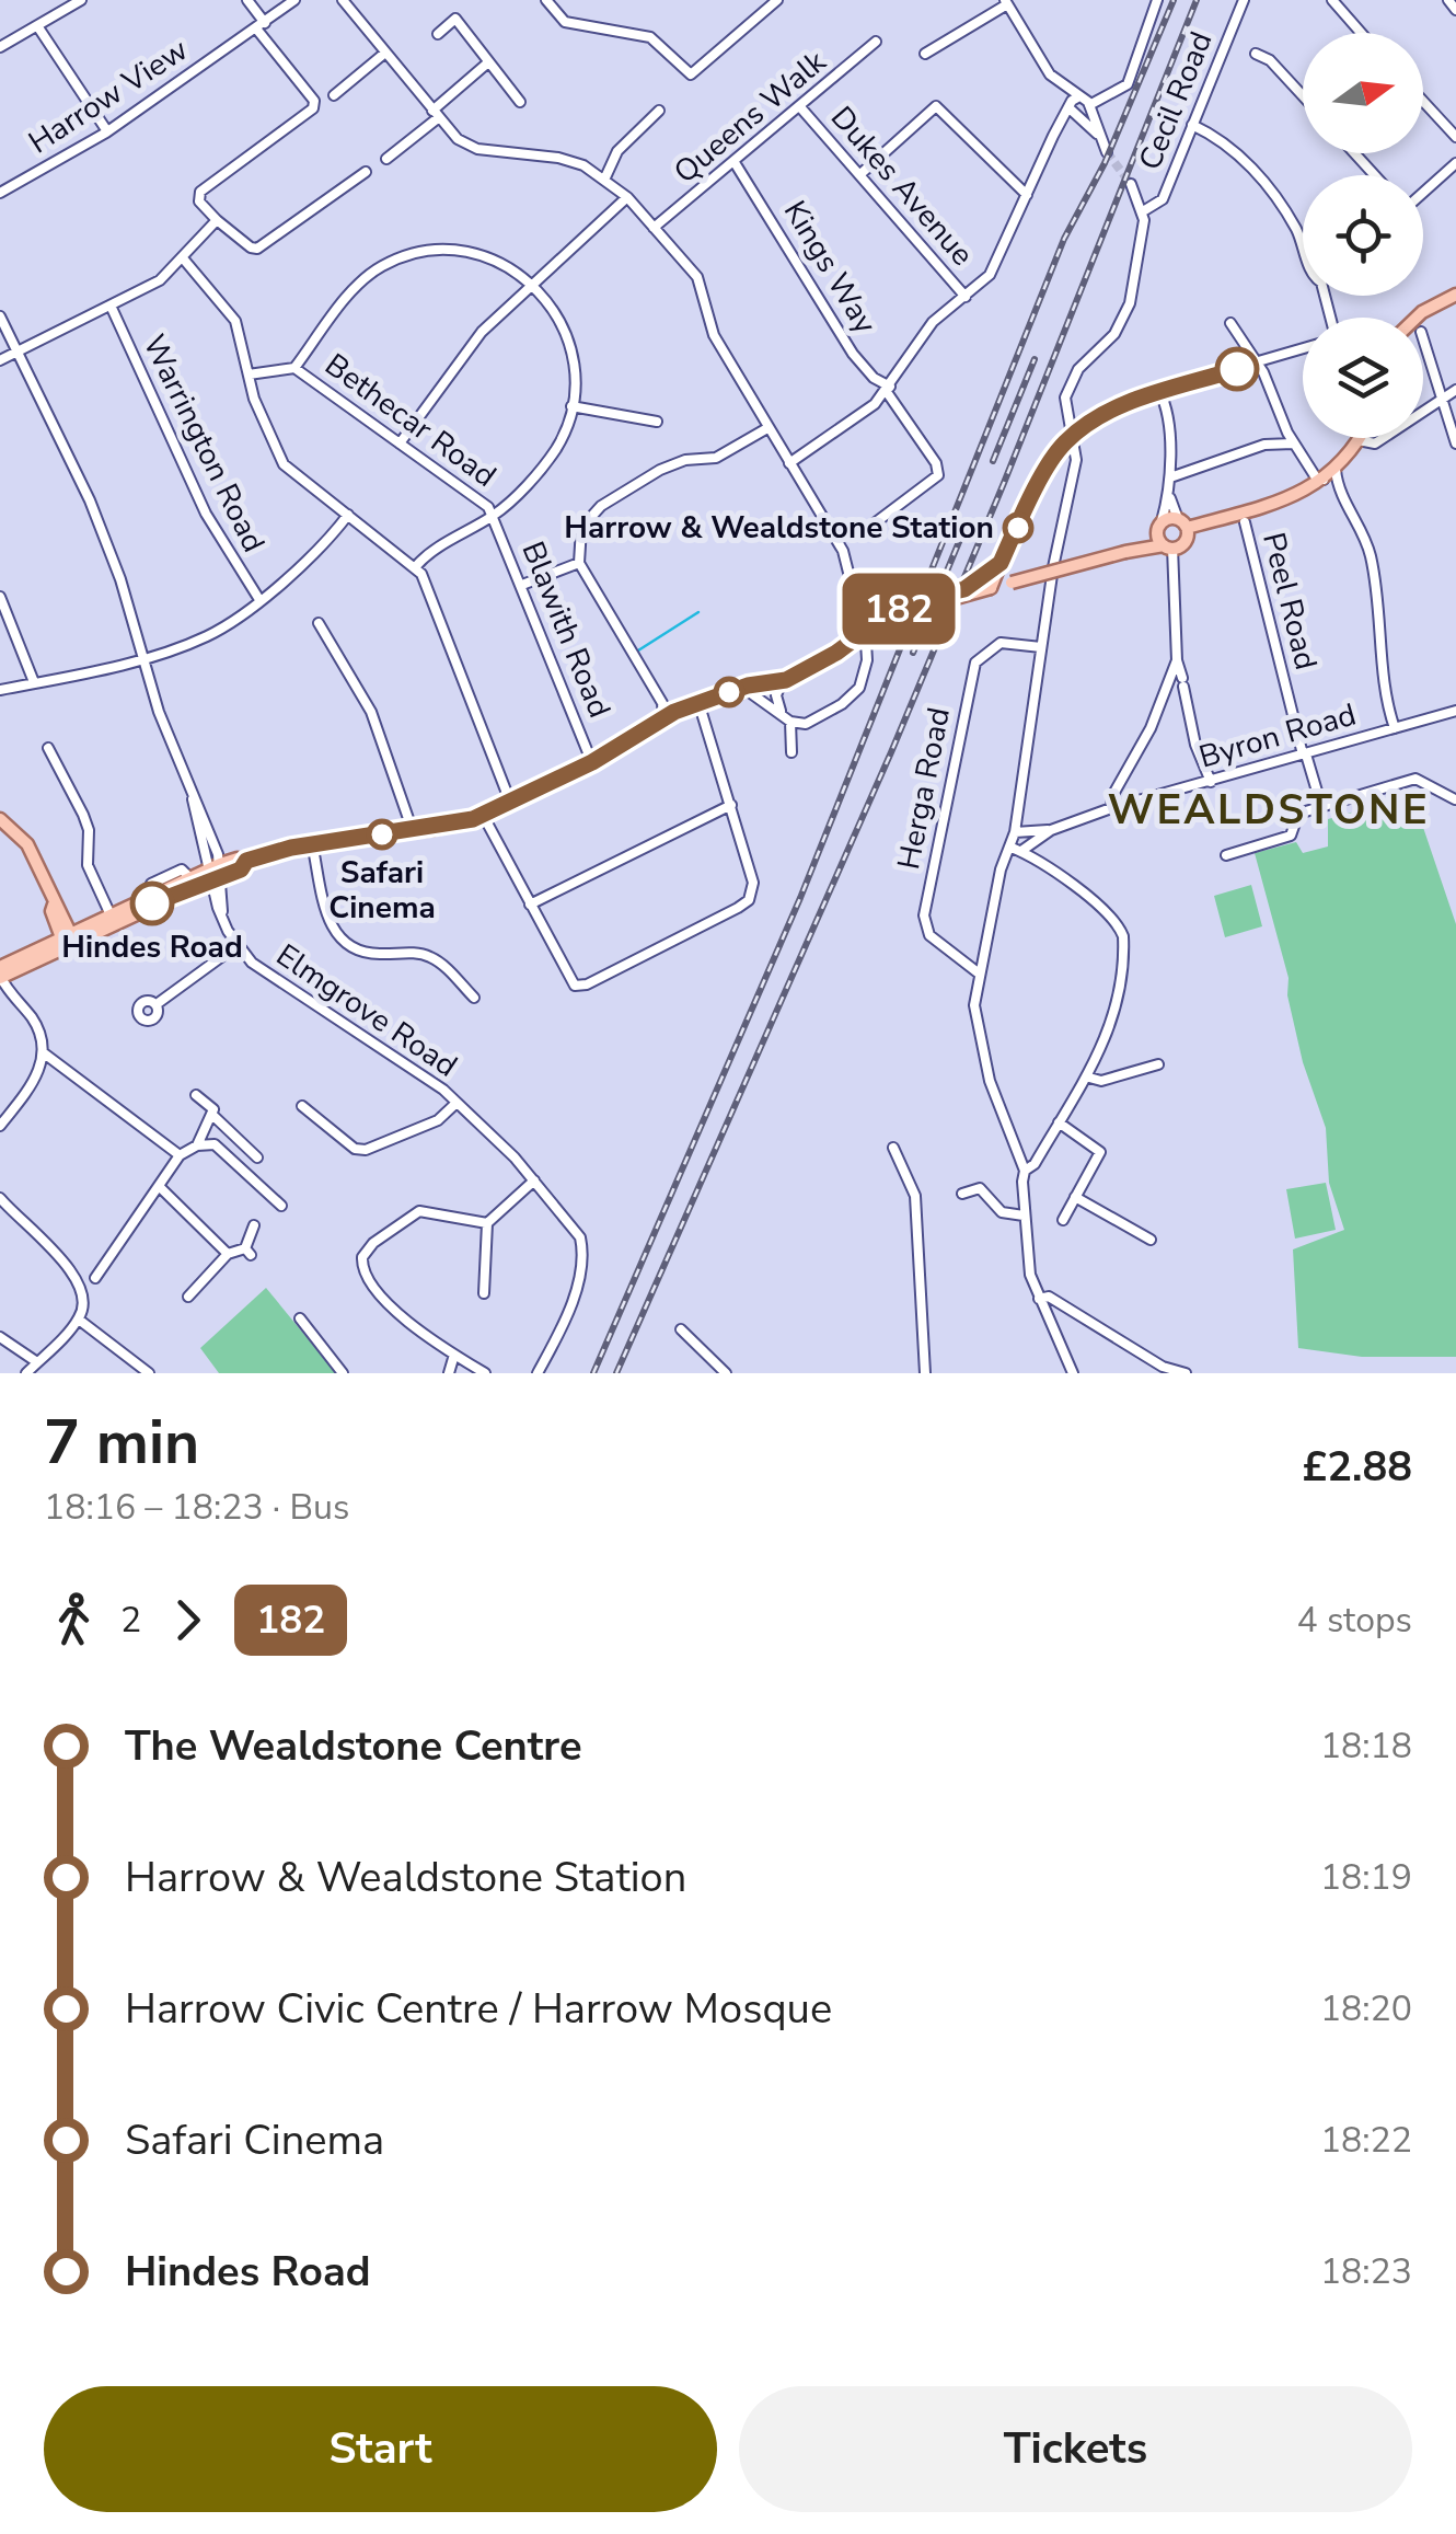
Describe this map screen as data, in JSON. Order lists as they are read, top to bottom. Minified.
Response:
{"streets":{"street":["Harrow View","Cecil Road","Queens Walk","Dukes Avenue","Kings Way","Bethecar Road","Warrington Road","Peel Road","Blawith Road","Byron Road","Herga Road","Elmgrove Road"]},"crossings":[["Queens Walk","Dukes Avenue"],["Queens Walk","Kings Way"],["Bethecar Road","Blawith Road"],["Peel Road","Byron Road"]],"districts":["WEALDSTONE"],"places":["Harrow & Wealdstone Station","Safari Cinema","Hindes Road"],"lines":["bus line 182"],"north":"right","page":{"on_map":"182","heading":["7 min","18:16 – 18:23 · Bus","£2.88"],"legs":["2","182","4 stops"],"list":[{"name":"The Wealdstone Centre","value":"18:18"},{"name":"Harrow & Wealdstone Station","value":"18:19"},{"name":"Harrow Civic Centre / Harrow Mosque","value":"18:20"},{"name":"Safari Cinema","value":"18:22"},{"name":"Hindes Road","value":"18:23"}],"buttons":["Start","Tickets"]}}
